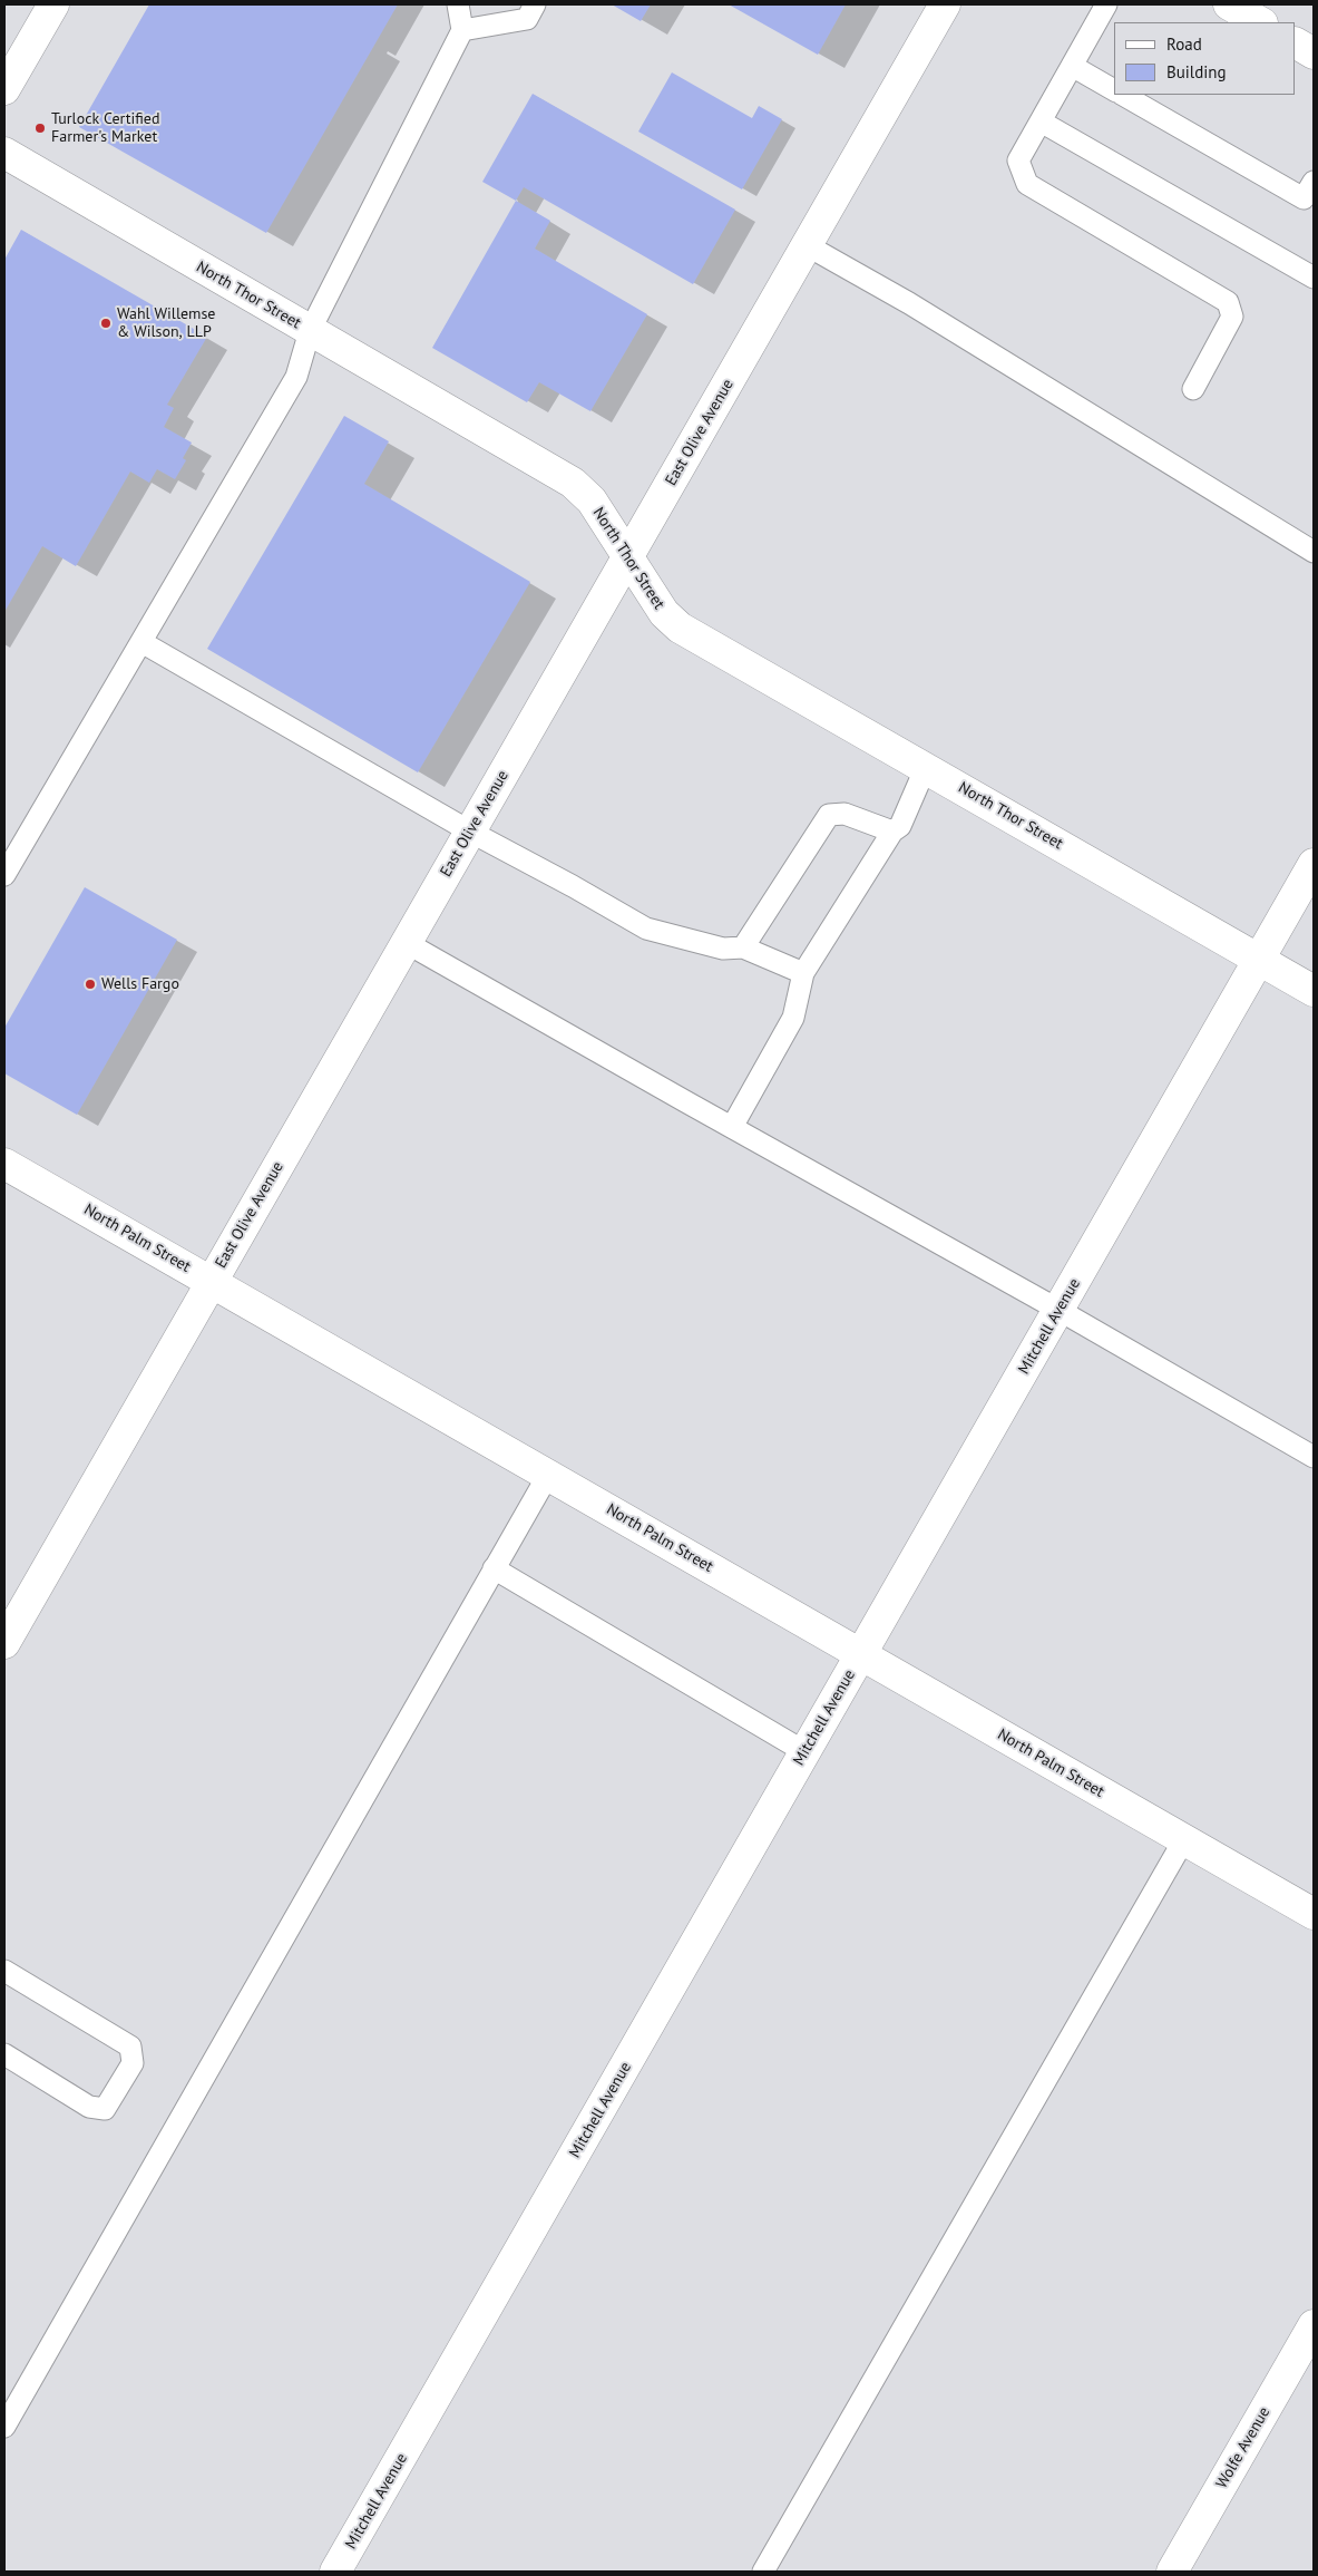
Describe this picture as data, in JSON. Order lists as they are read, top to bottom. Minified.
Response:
{"streets":{"street":["North Thor Street","East Olive Avenue","North Palm Street","Mitchell Avenue","Wolfe Avenue"]},"crossings":[["North Thor Street","East Olive Avenue"],["North Thor Street","Mitchell Avenue"],["East Olive Avenue","North Palm Street"],["North Palm Street","Mitchell Avenue"]],"places":["Turlock Certified Farmer's Market","Wahl Willemse & Wilson, LLP","Wells Fargo"],"legend":["Road","Building"]}
